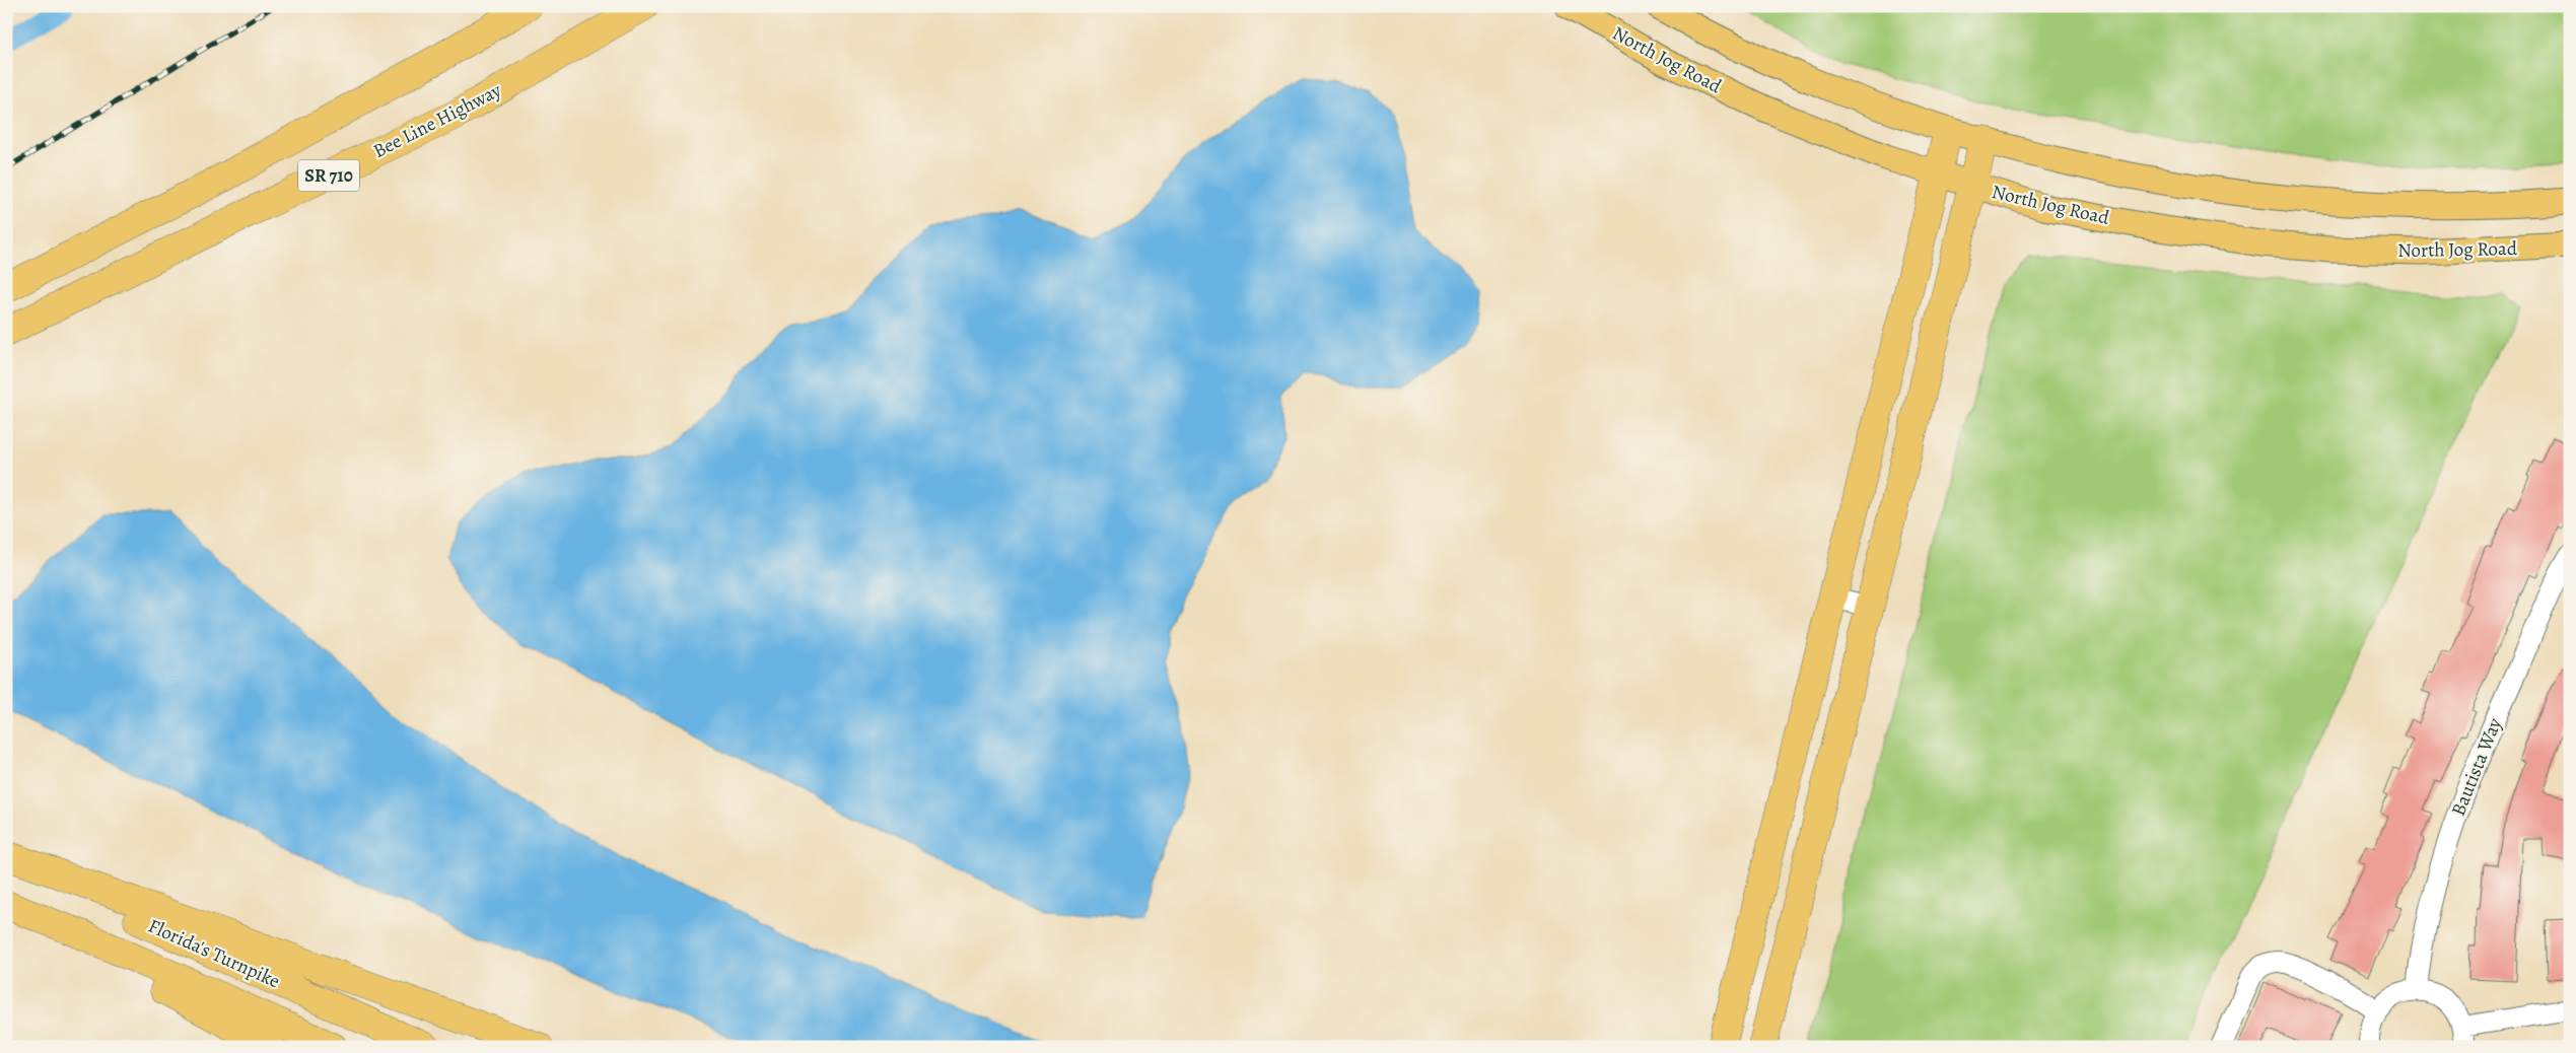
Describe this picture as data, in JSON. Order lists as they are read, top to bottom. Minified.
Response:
{"streets":{"highway":["Bee Line Highway","SR 710","Florida's Turnpike"],"main road":["North Jog Road"],"street":["Bautista Way"]}}
